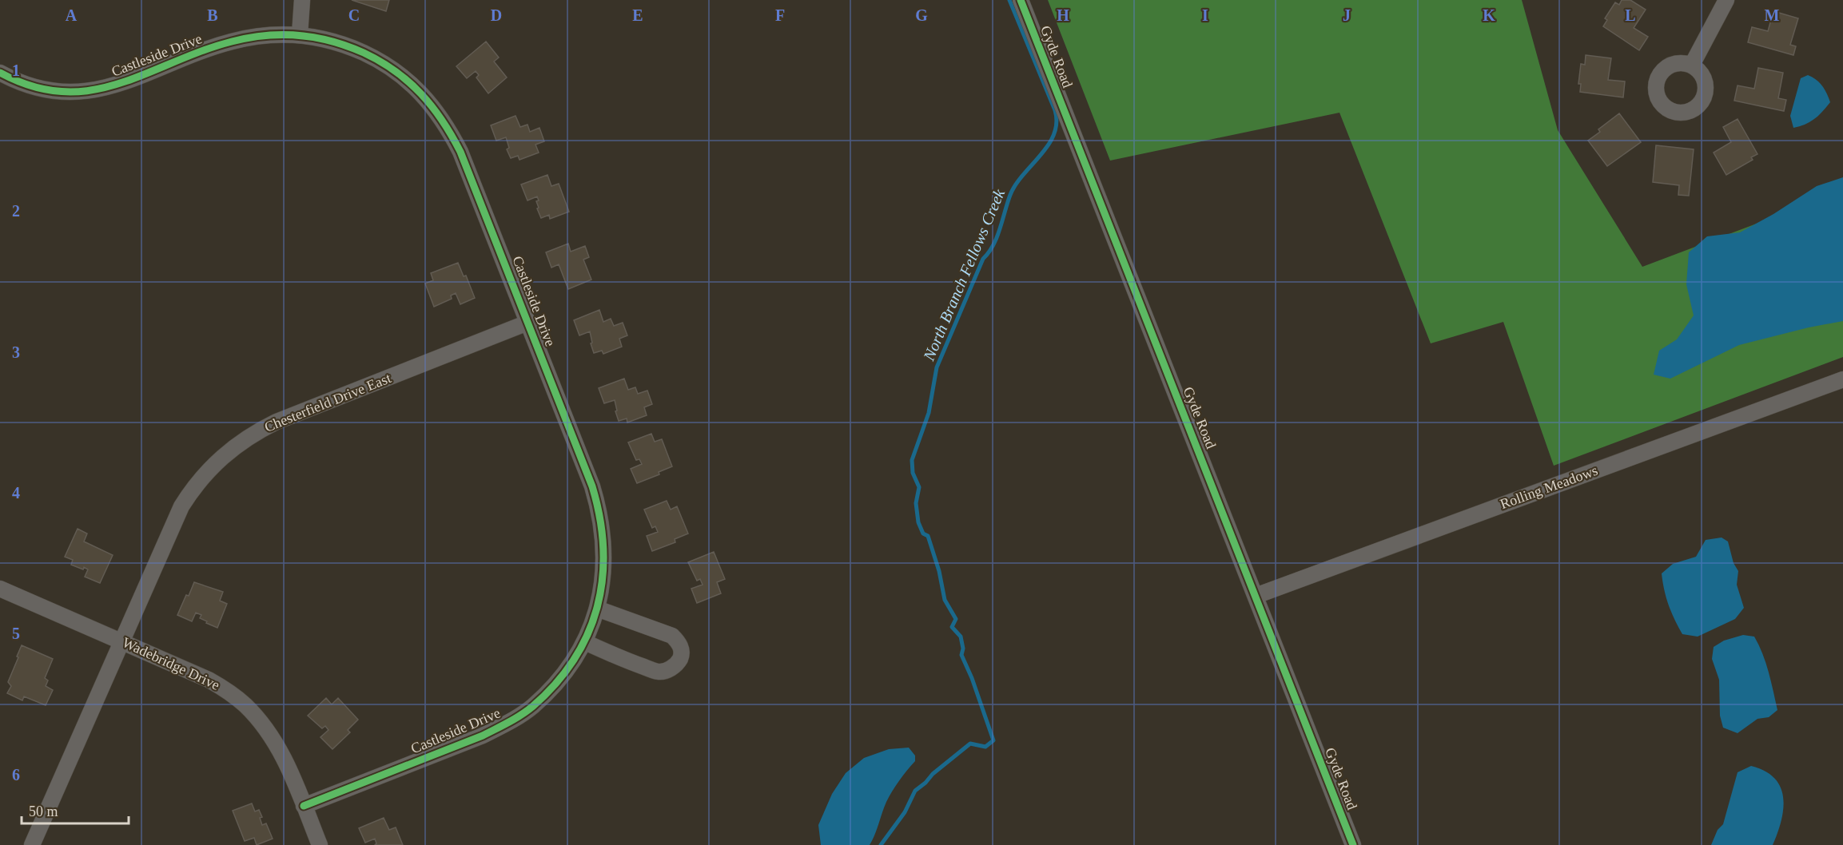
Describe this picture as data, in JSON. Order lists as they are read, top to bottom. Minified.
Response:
{"streets":{"street":["Castleside Drive","Gyde Road","Chesterfield Drive East","Rolling Meadows","Wadebridge Drive"]},"crossings":[["Castleside Drive","Chesterfield Drive East"],["Castleside Drive","Wadebridge Drive"],["Gyde Road","Rolling Meadows"],["Chesterfield Drive East","Wadebridge Drive"]],"water":["North Branch Fellows Creek"],"scale_bar":"50 m","grid":{"columns":["A","B","C","D","E","F","G","H","I","J","K","L","M"],"rows":["1","2","3","4","5","6"]}}
